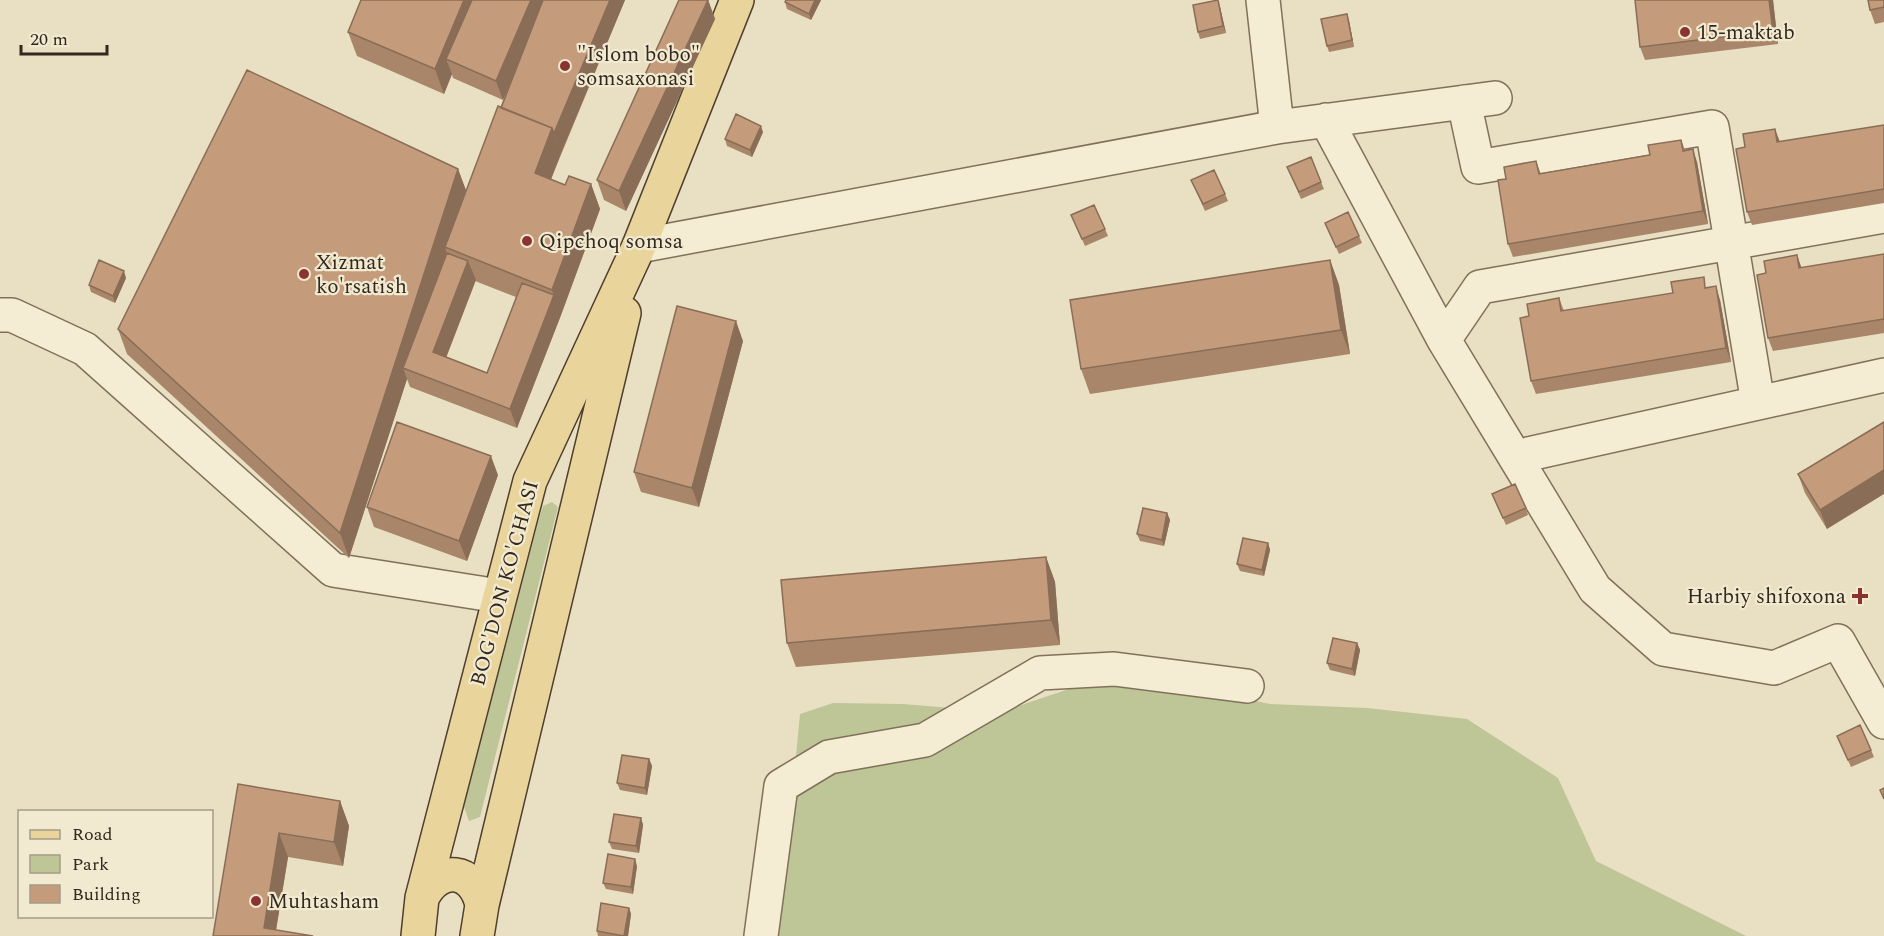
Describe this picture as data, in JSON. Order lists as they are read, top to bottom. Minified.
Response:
{"streets":{"main road":["BOG'DON KO'CHASI"]},"places":{"other":["15-maktab","\"Islom bobo\" somsaxonasi","Qipchoq somsa","Xizmat ko'rsatish","Muhtasham"],"health":["Harbiy shifoxona"]},"legend":["Road","Park","Building"],"scale_bar":"20 m"}
